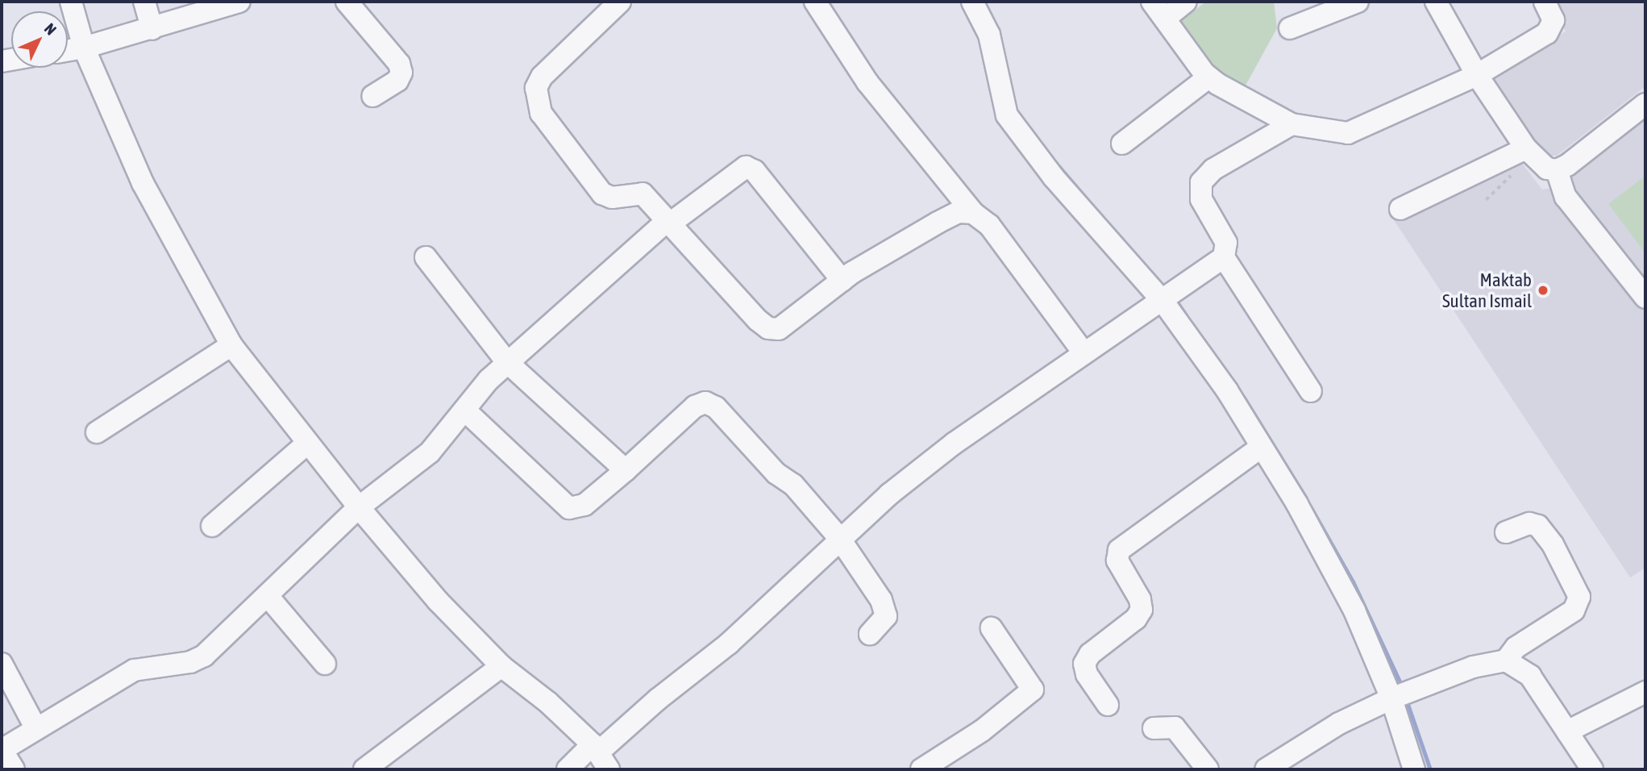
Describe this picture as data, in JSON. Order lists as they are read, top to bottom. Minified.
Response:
{"places":["Maktab Sultan Ismail"],"north":"top right"}
